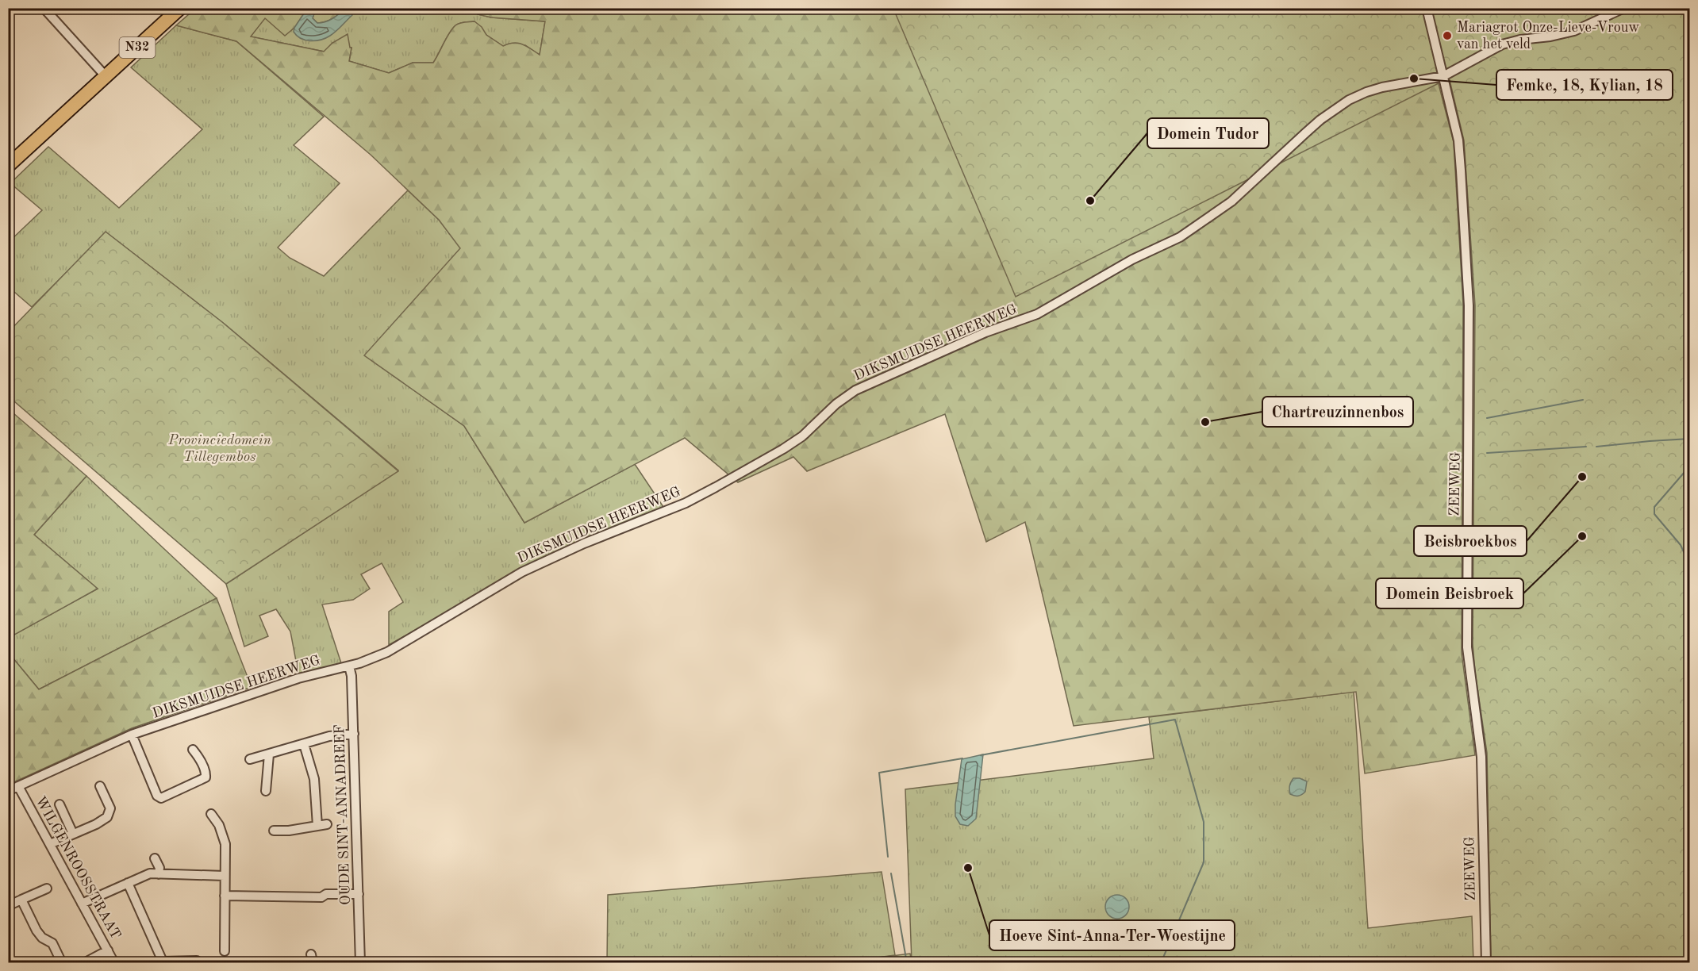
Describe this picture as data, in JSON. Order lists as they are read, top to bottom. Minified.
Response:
{"streets":{"main road":["N32"],"street":["DIKSMUIDSE HEERWEG","ZEEWEG","OUDE SINT-ANNADREEF","WILGENROOSSTRAAT"]},"crossings":[["DIKSMUIDSE HEERWEG","ZEEWEG"],["DIKSMUIDSE HEERWEG","OUDE SINT-ANNADREEF"],["DIKSMUIDSE HEERWEG","WILGENROOSSTRAAT"]],"parks":["Provinciedomein Tillegembos"],"places":["Mariagrot Onze-Lieve-Vrouw van het veld","Femke, 18, Kylian, 18","Domein Tudor","Chartreuzinnenbos","Beisbroekbos","Domein Beisbroek","Hoeve Sint-Anna-Ter-Woestijne"]}
